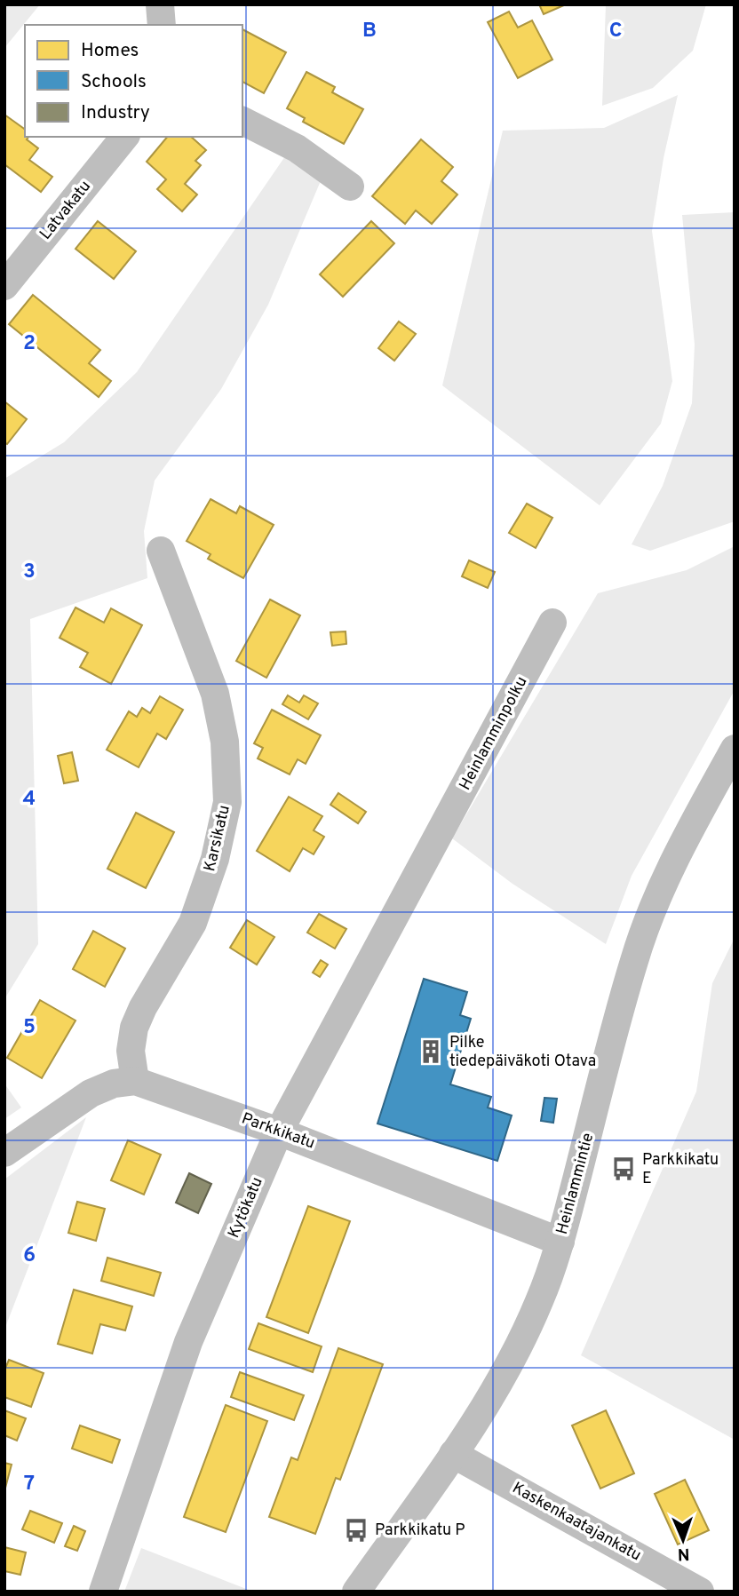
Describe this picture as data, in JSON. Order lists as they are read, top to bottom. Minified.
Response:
{"streets":{"street":["Latvakatu","Heinlamminpolku","Karsikatu","Parkkikatu","Heinlammintie","Kytökatu","Kaskenkaatajankatu"]},"crossings":[["Heinlamminpolku","Kytökatu"],["Karsikatu","Parkkikatu"],["Parkkikatu","Heinlammintie"],["Parkkikatu","Kytökatu"],["Heinlammintie","Kaskenkaatajankatu"]],"places":{"building":["Pilke tiedepäiväkoti Otava"],"bus stop":["Parkkikatu E","Parkkikatu P"]},"legend":["Homes","Schools","Industry"],"north":"bottom","grid":{"columns":["B","C"],"rows":["2","3","4","5","6","7"]}}
